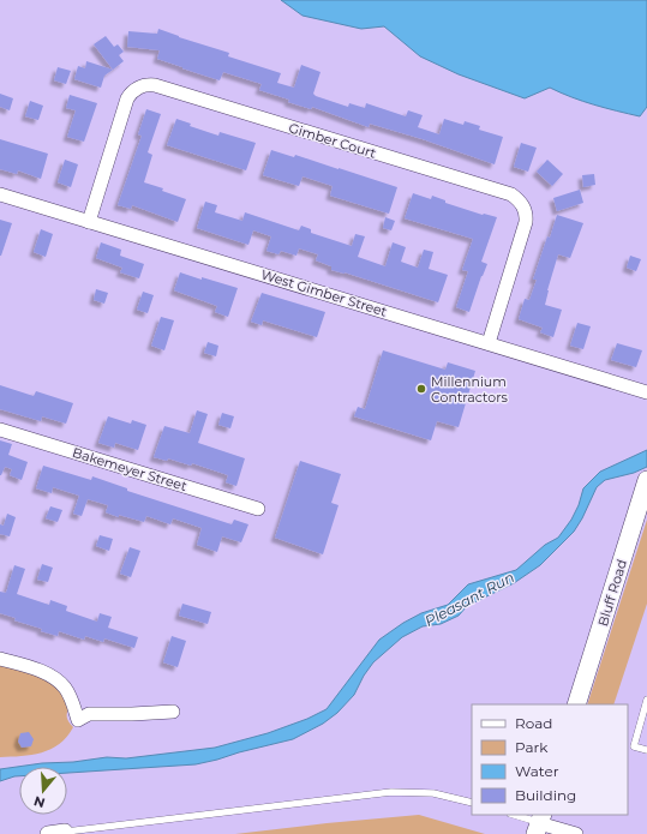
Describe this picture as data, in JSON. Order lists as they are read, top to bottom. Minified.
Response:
{"streets":{"main road":["Bluff Road"],"street":["Gimber Court","West Gimber Street","Bakemeyer Street"]},"crossings":[["Gimber Court","West Gimber Street"]],"water":["Pleasant Run"],"places":["Millennium Contractors"],"legend":["Road","Park","Water","Building"],"north":"bottom"}
